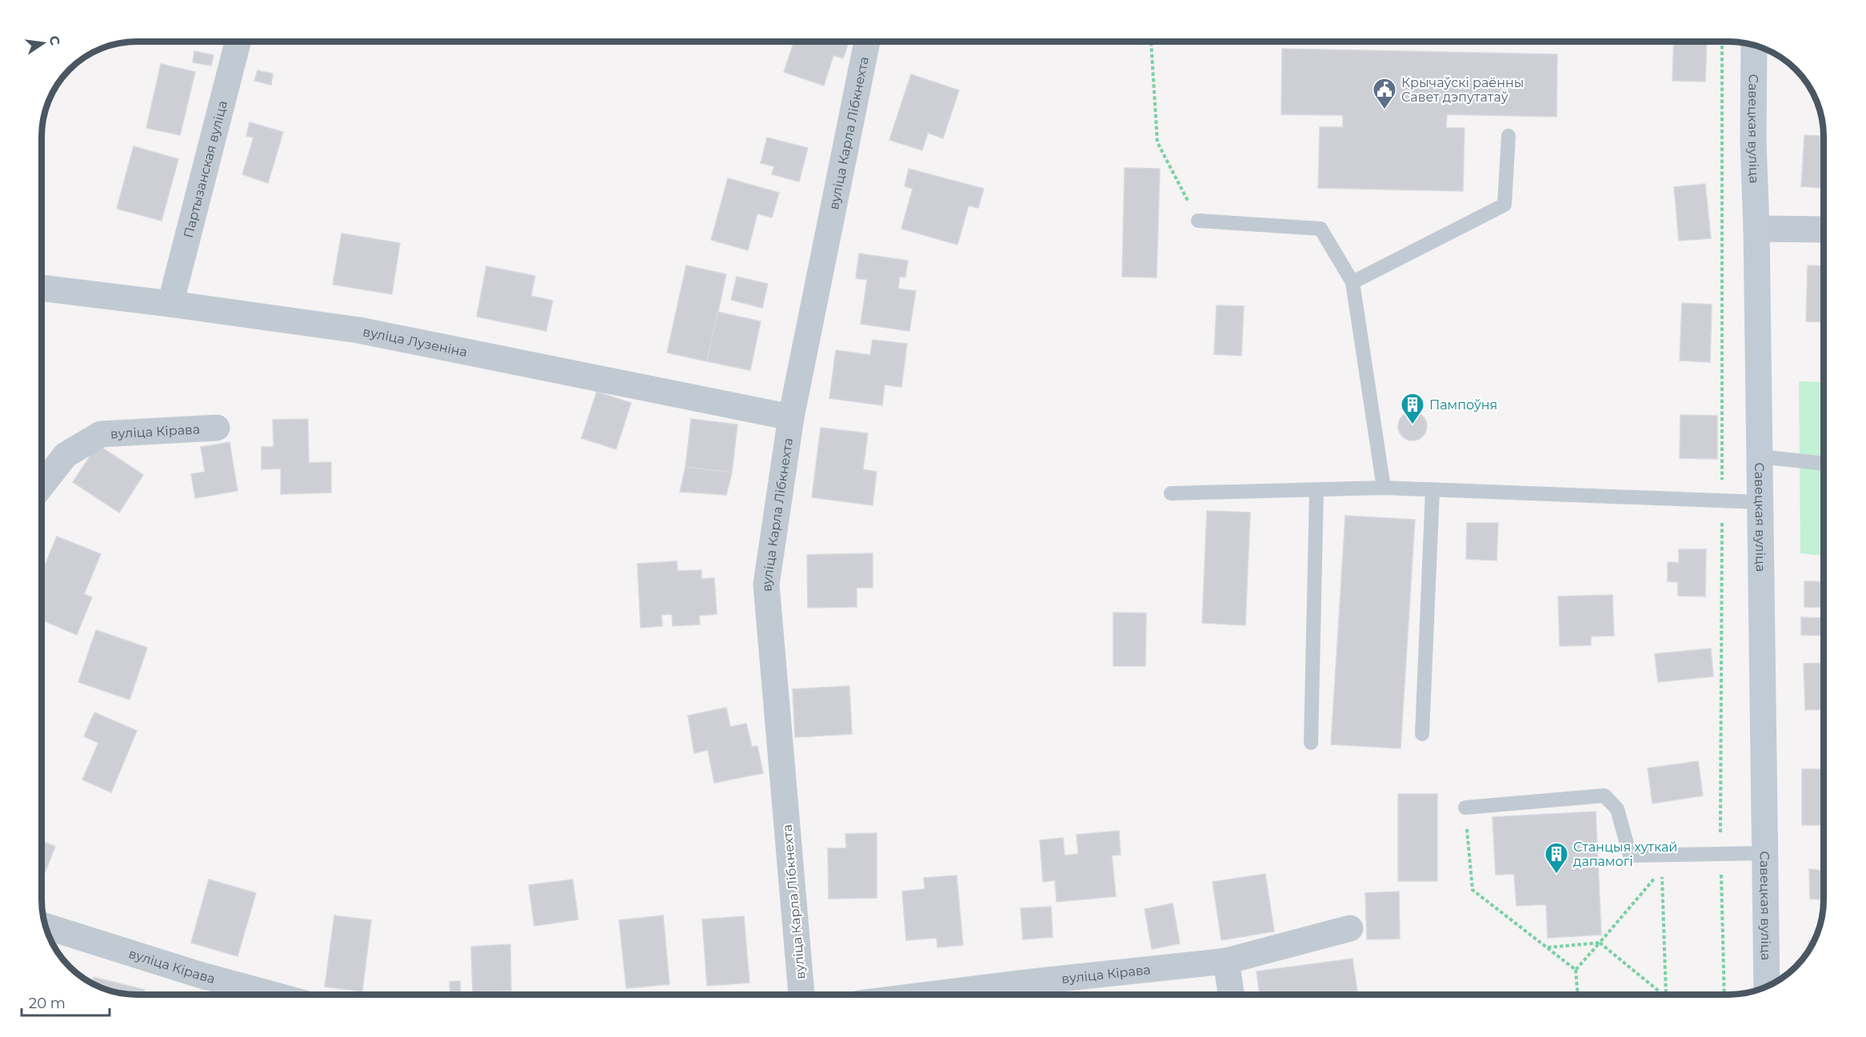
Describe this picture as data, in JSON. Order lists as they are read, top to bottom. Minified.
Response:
{"streets":{"street":["Савецкая вуліца","вуліца Карла Лібкнехта","Партызанская вуліца","вуліца Лузеніна","вуліца Кірава"]},"crossings":[["вуліца Карла Лібкнехта","вуліца Лузеніна"],["Партызанская вуліца","вуліца Лузеніна"]],"places":{"public building":["Крычаўскі раённы Савет дэпутатаў"],"building":["Пампоўня","Станцыя хуткай дапамогі"]},"scale_bar":"20 m","north":"right"}
